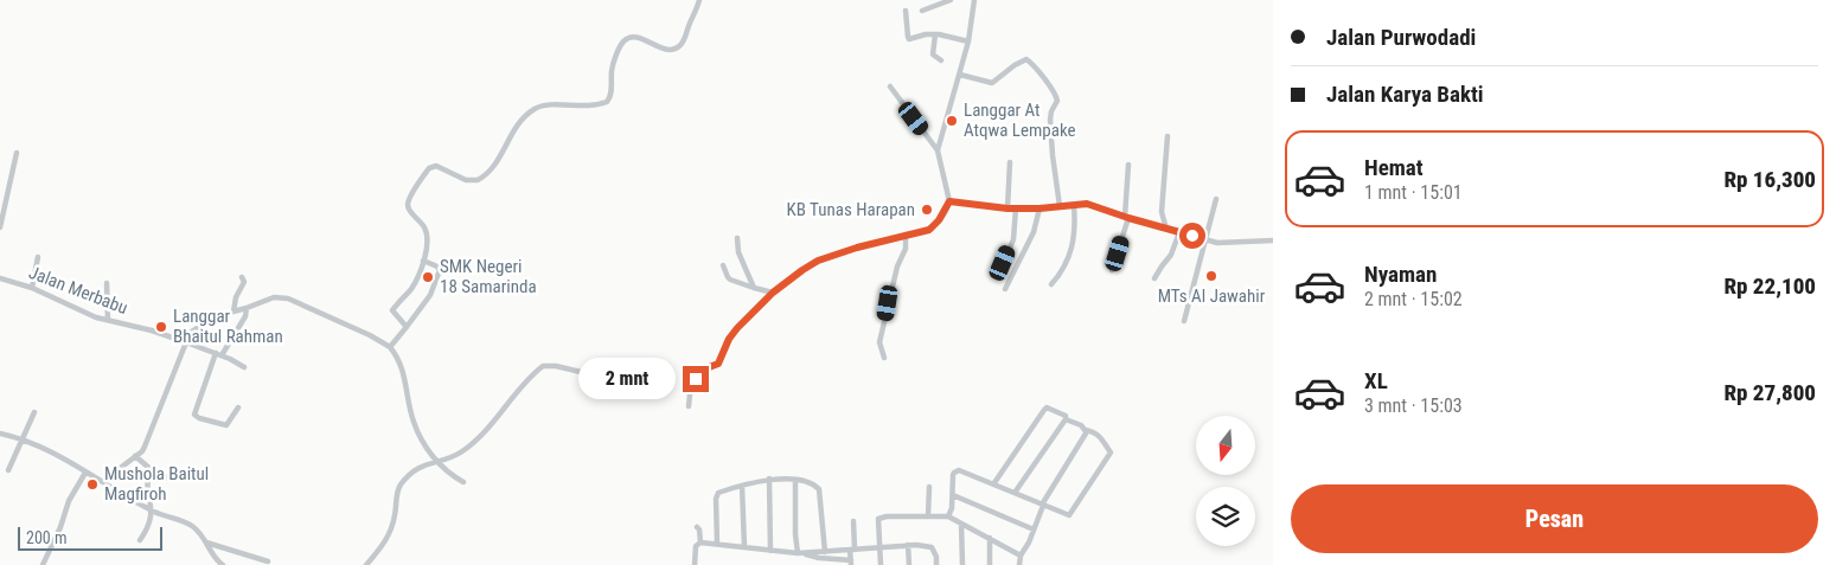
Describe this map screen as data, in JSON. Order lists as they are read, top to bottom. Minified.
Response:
{"streets":{"street":["Jalan Merbabu"]},"places":["Langgar At Atqwa Lempake","KB Tunas Harapan","MTs Al Jawahir","SMK Negeri 18 Samarinda","Langgar Bhaitul Rahman","Mushola Baitul Magfiroh"],"scale_bar":"200 m","north":"bottom","page":{"banner":["Jalan Purwodadi","Jalan Karya Bakti"],"list":[{"name":"Hemat","note":"1 mnt · 15:01","value":"Rp 16,300"},{"name":"Nyaman","note":"2 mnt · 15:02","value":"Rp 22,100"},{"name":"XL","note":"3 mnt · 15:03","value":"Rp 27,800"}],"bubble":"2 mnt","buttons":"Pesan","scale":"200 m"}}
